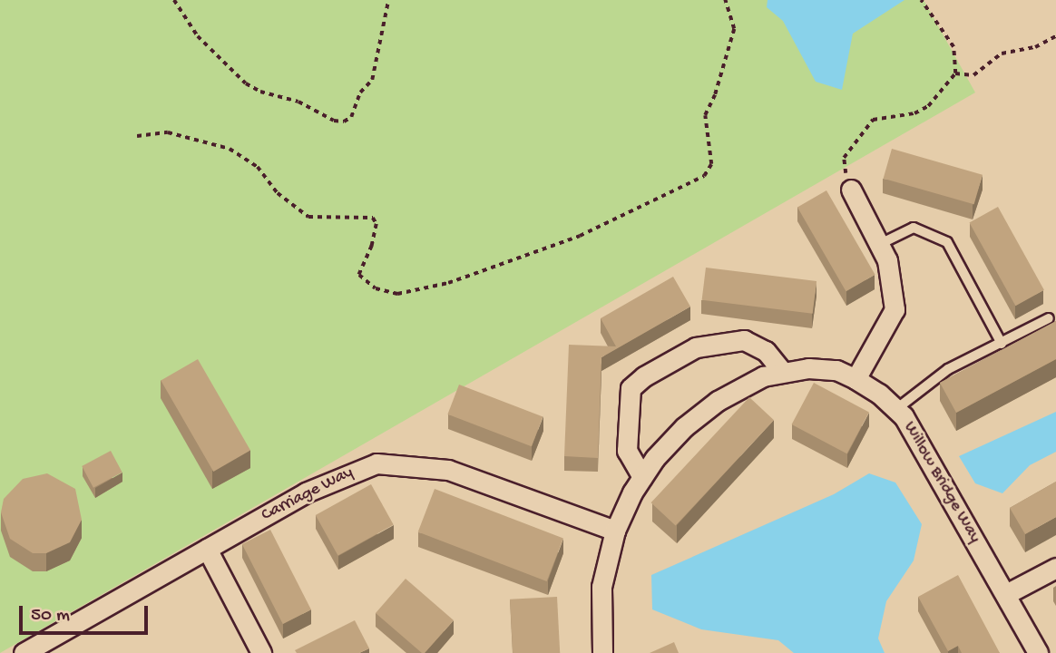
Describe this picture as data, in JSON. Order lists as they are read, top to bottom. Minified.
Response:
{"streets":{"street":["Willow Bridge Way","Carriage Way"]},"crossings":[["Willow Bridge Way","Carriage Way"]],"scale_bar":"50 m"}
